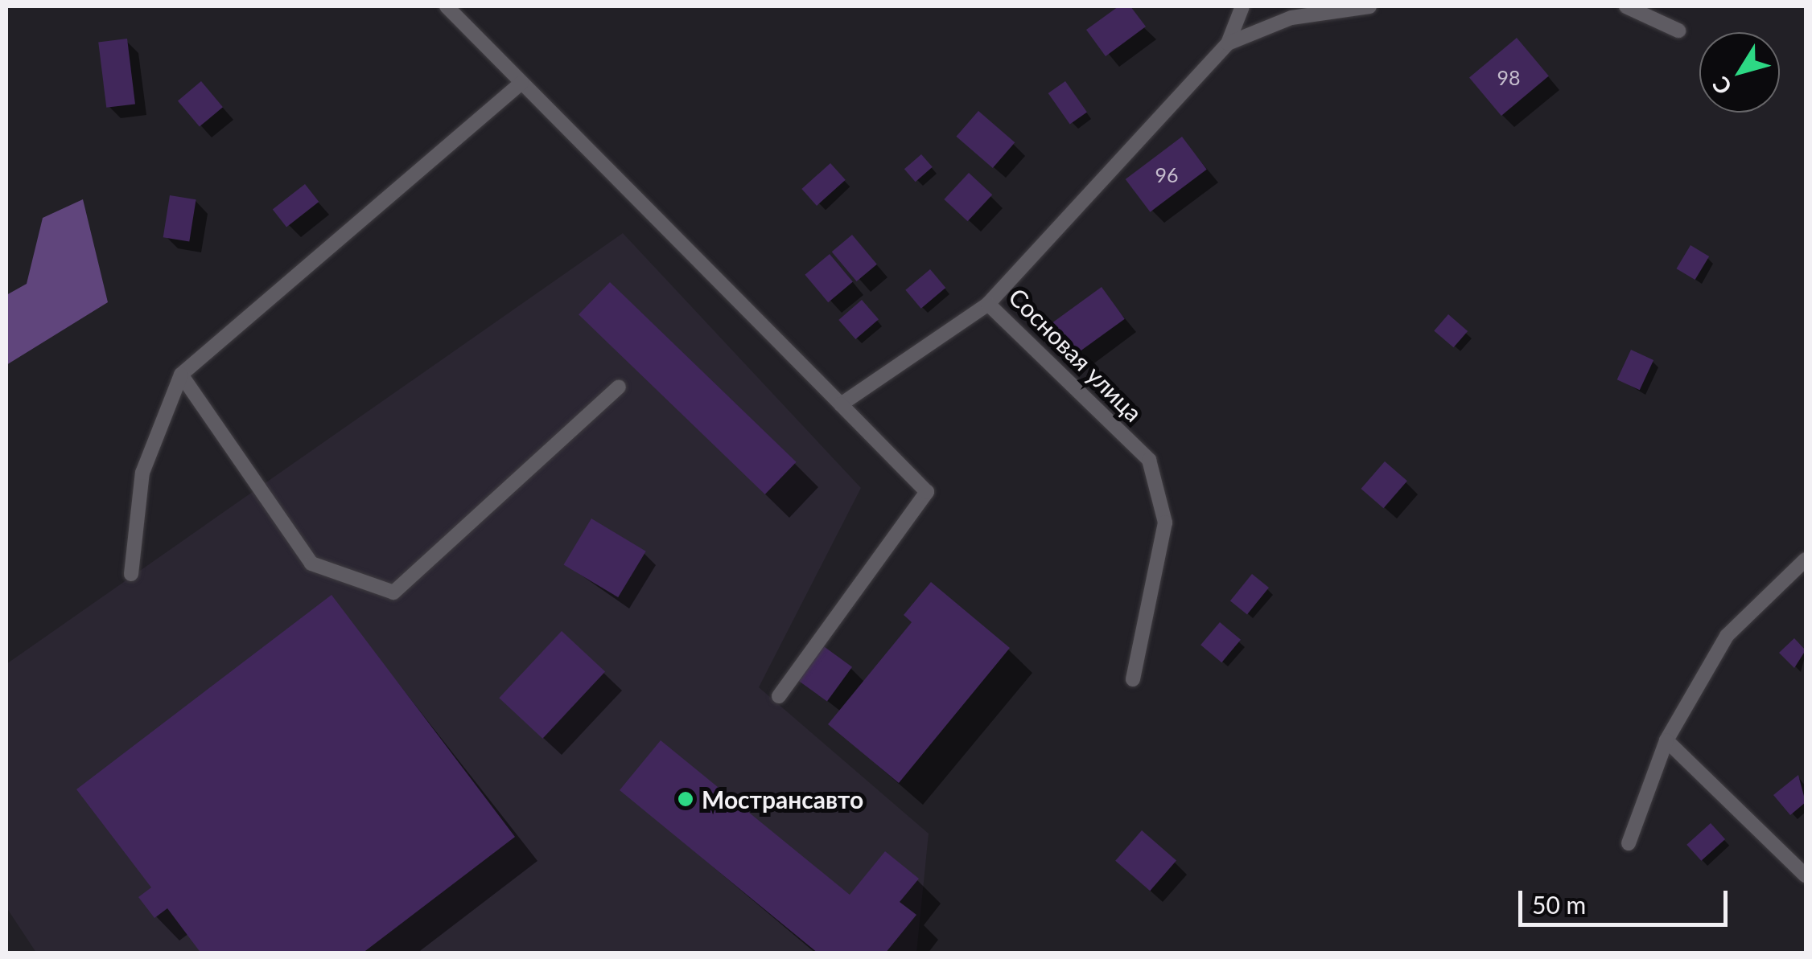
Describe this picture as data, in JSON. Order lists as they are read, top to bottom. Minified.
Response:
{"streets":{"lane":["Сосновая улица"]},"places":["Мострансавто"],"house_numbers":["98","96"],"scale_bar":"50 m","north":"bottom left"}
